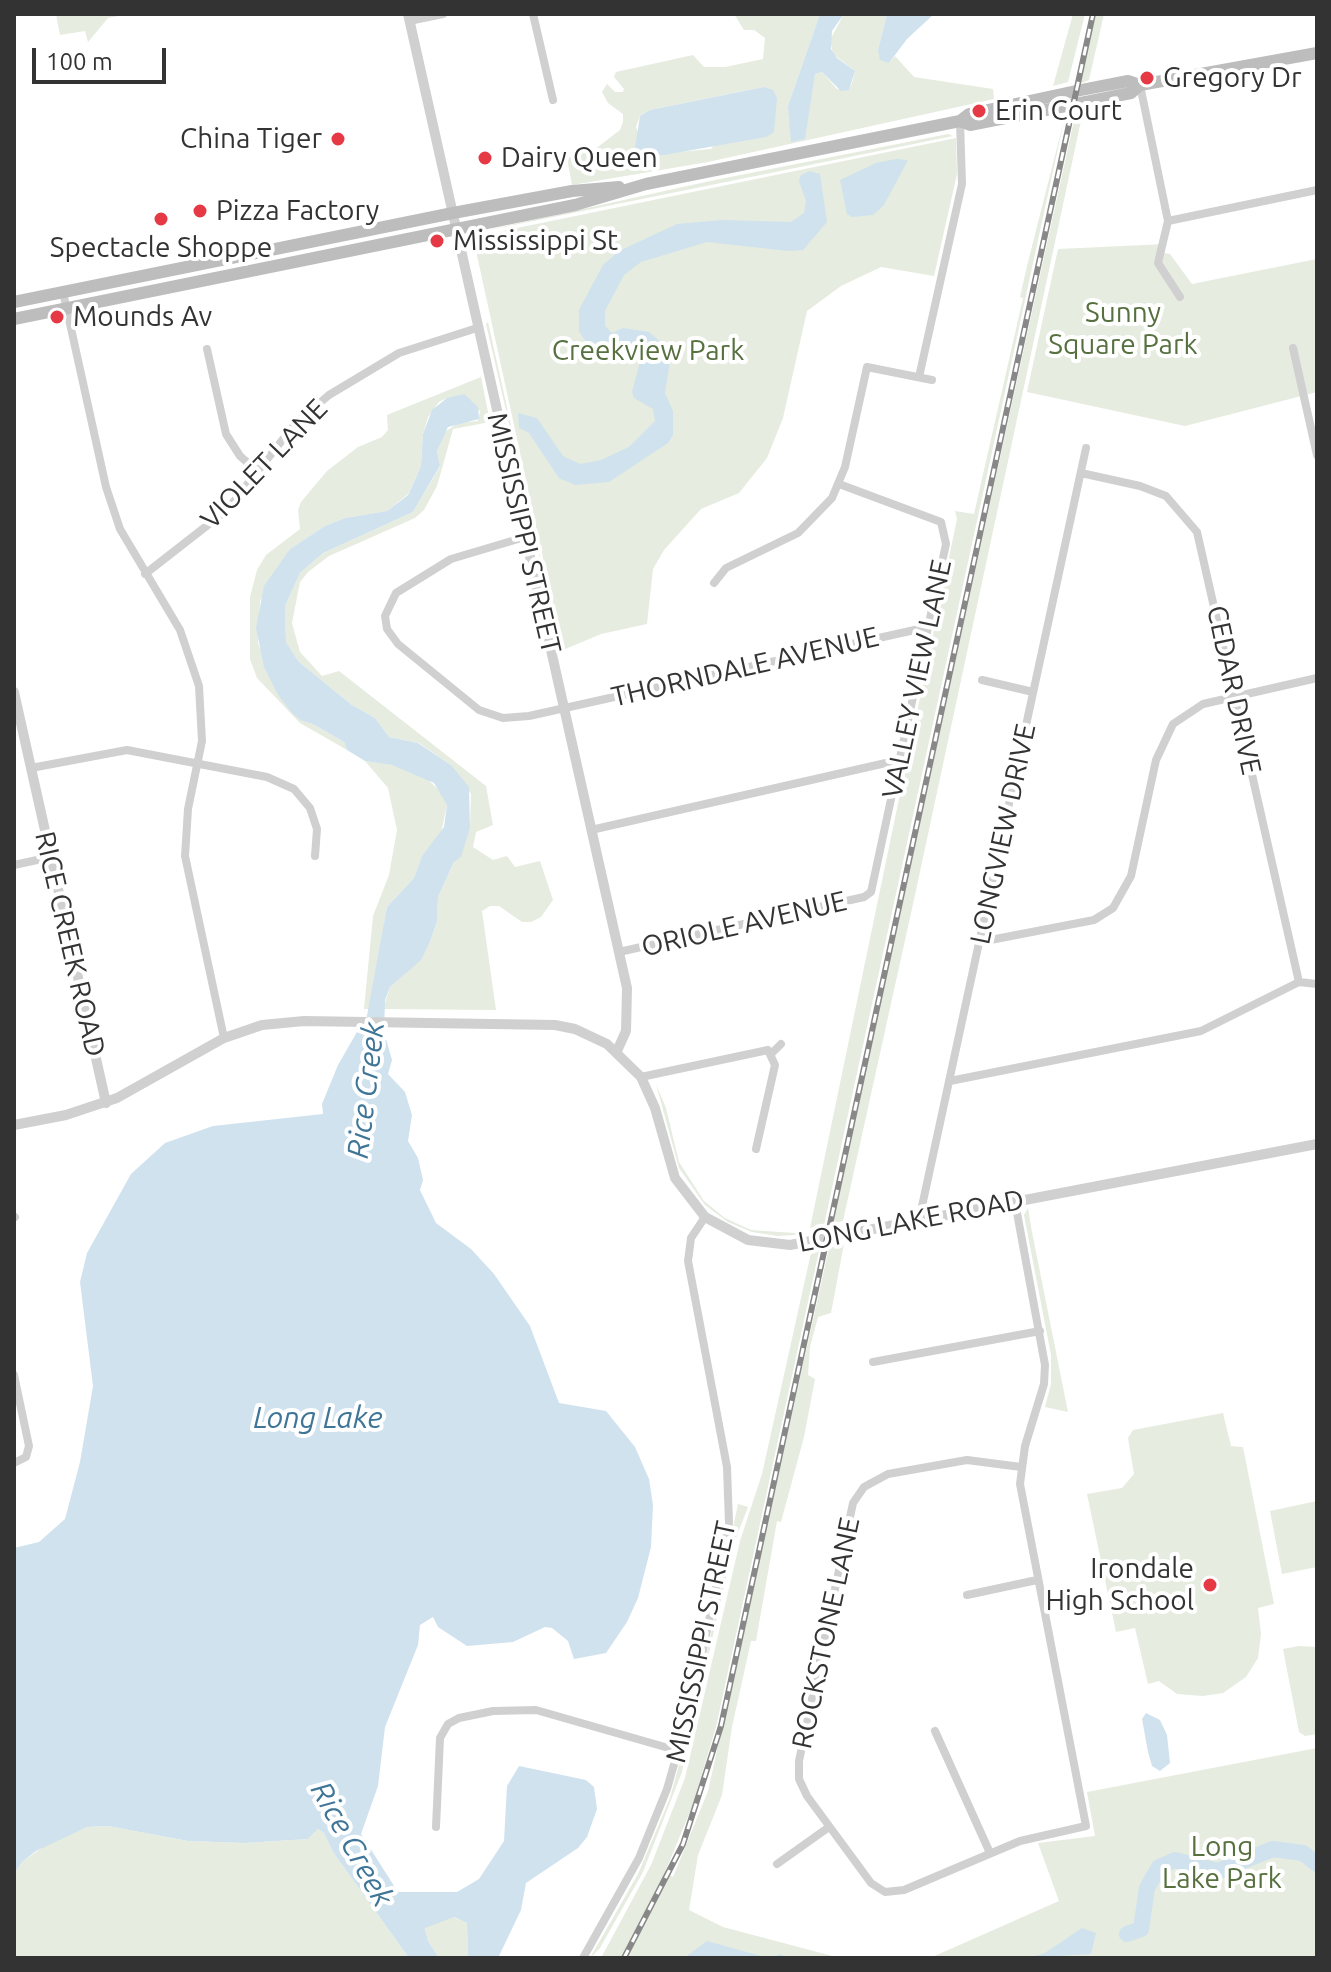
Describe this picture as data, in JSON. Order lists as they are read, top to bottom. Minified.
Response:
{"streets":{"street":["VIOLET LANE","MISSISSIPPI STREET","THORNDALE AVENUE","VALLEY VIEW LANE","CEDAR DRIVE","LONGVIEW DRIVE","ORIOLE AVENUE","RICE CREEK ROAD","LONG LAKE ROAD","ROCKSTONE LANE"]},"crossings":[["VIOLET LANE","MISSISSIPPI STREET"],["MISSISSIPPI STREET","THORNDALE AVENUE"],["MISSISSIPPI STREET","ORIOLE AVENUE"],["MISSISSIPPI STREET","LONG LAKE ROAD"],["THORNDALE AVENUE","VALLEY VIEW LANE"],["VALLEY VIEW LANE","ORIOLE AVENUE"],["CEDAR DRIVE","LONGVIEW DRIVE"],["LONGVIEW DRIVE","LONG LAKE ROAD"],["RICE CREEK ROAD","LONG LAKE ROAD"]],"water":["Rice Creek","Long Lake"],"parks":["Sunny Square Park","Creekview Park","Long Lake Park"],"places":["Gregory Dr","Erin Court","China Tiger","Dairy Queen","Pizza Factory","Spectacle Shoppe","Mississippi St","Mounds Av","Irondale High School"],"scale_bar":"100 m"}
